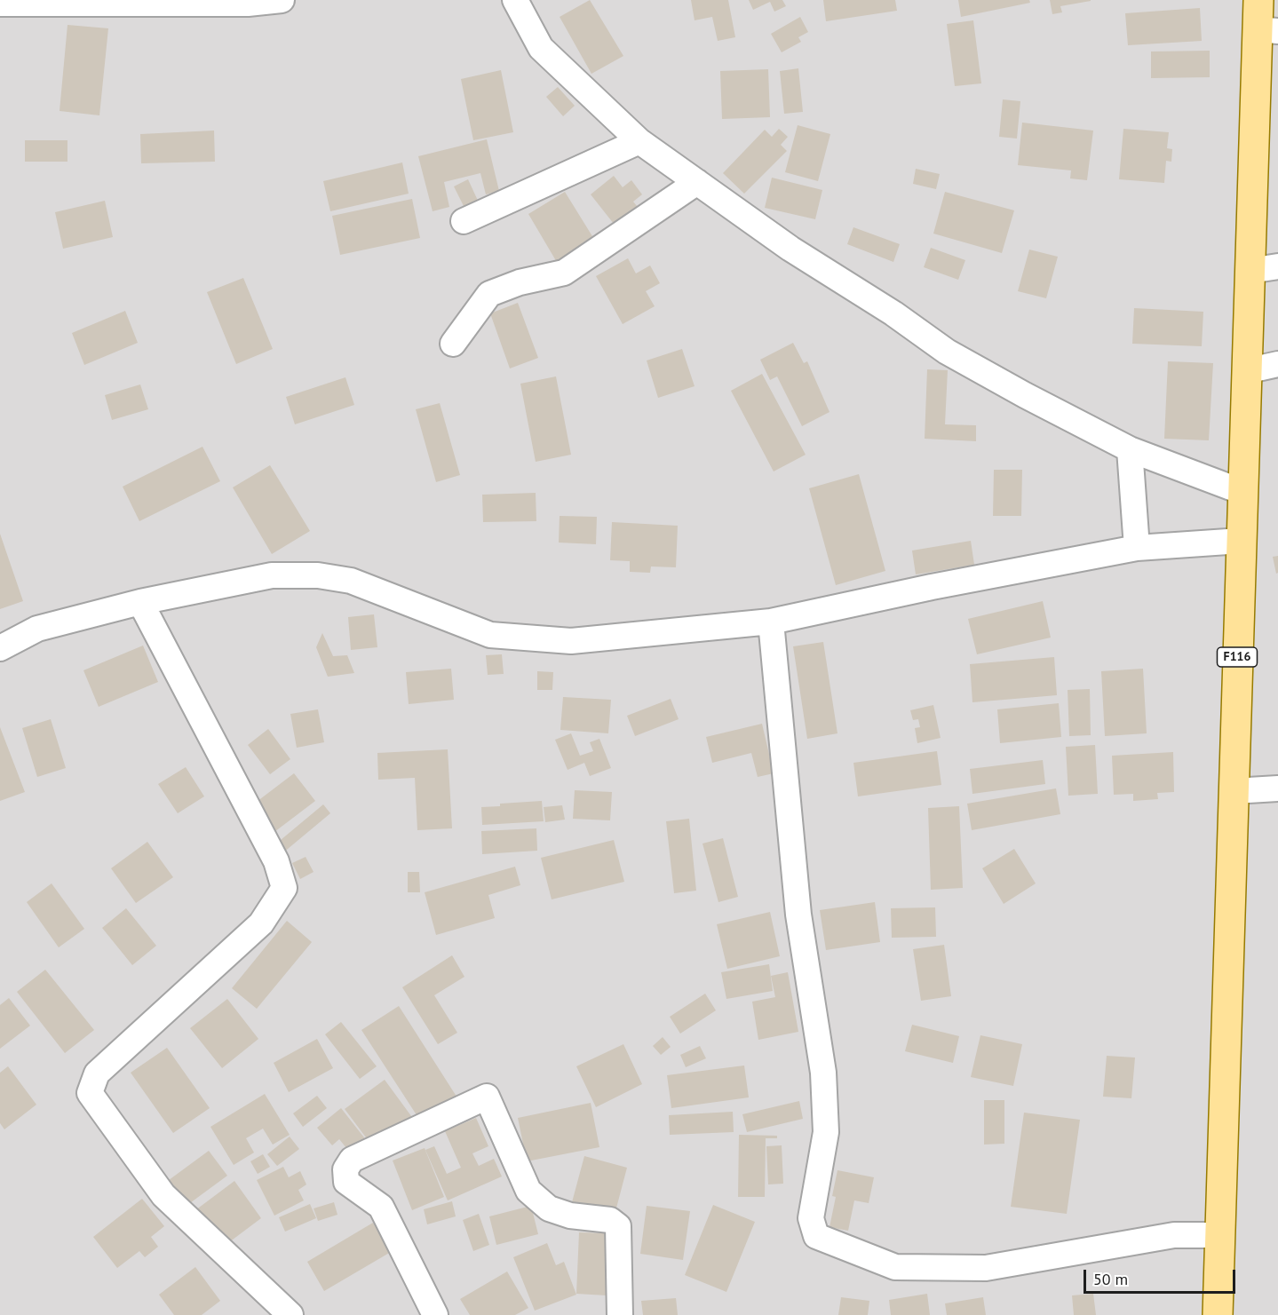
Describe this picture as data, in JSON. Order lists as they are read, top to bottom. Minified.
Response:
{"streets":{"main road":["F116"]},"scale_bar":"50 m"}
